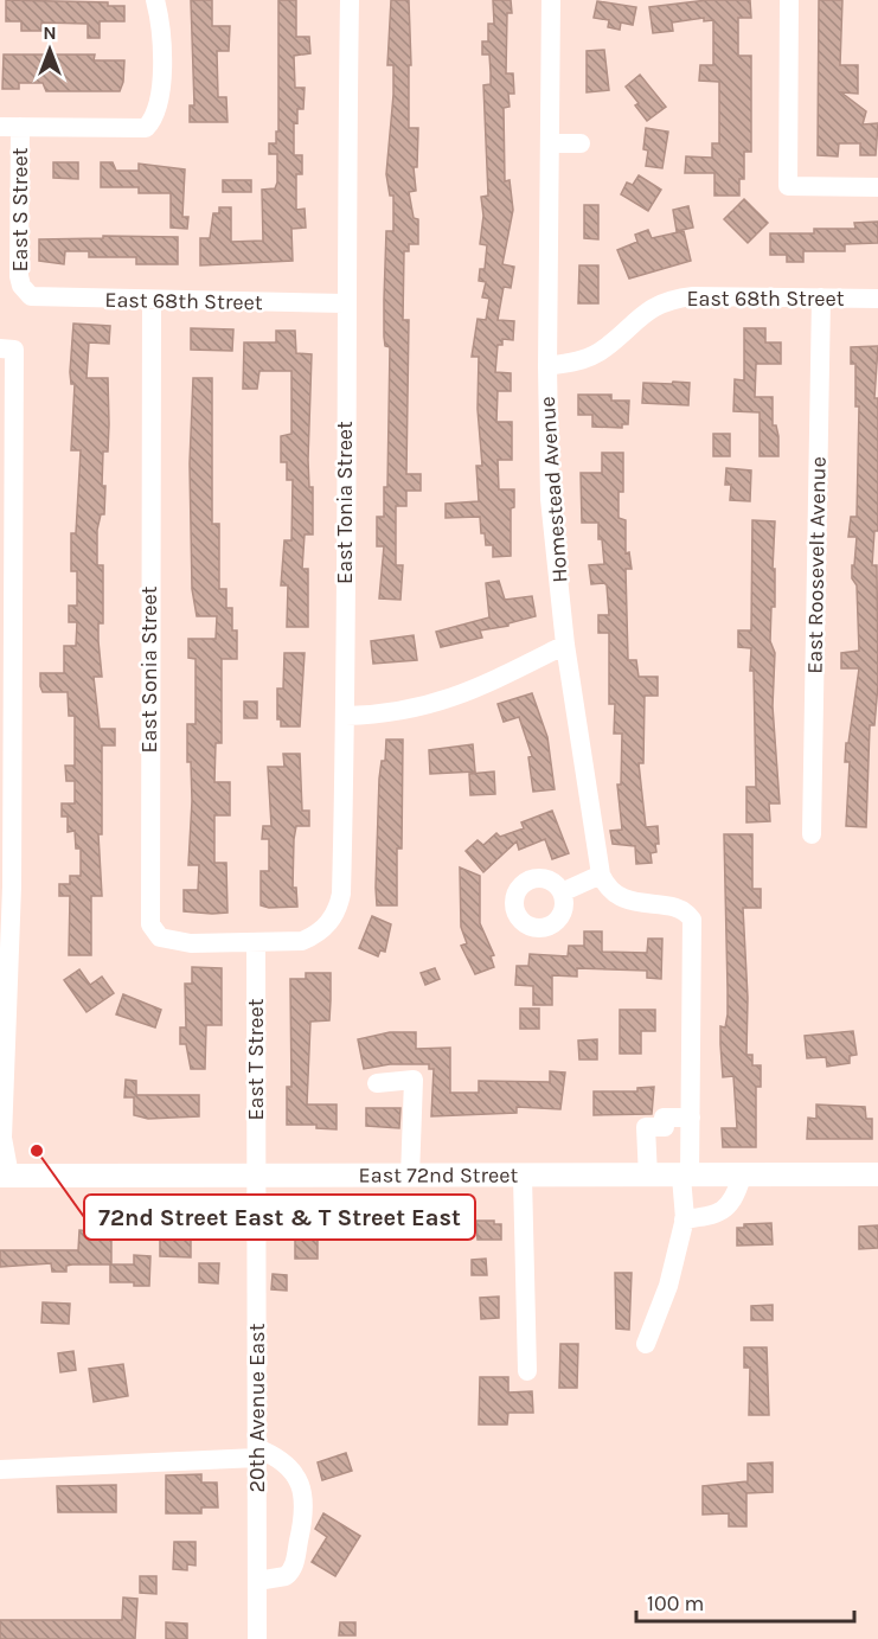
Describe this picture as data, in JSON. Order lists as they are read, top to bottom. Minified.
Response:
{"streets":{"main road":["East 72nd Street"],"street":["East S Street","East 68th Street","Homestead Avenue","East Tonia Street","East Roosevelt Avenue","East Sonia Street","East T Street","20th Avenue East"]},"crossings":[["East S Street","East 68th Street"],["East 68th Street","Homestead Avenue"],["East 68th Street","East Tonia Street"],["East 68th Street","East Roosevelt Avenue"],["East 68th Street","East Sonia Street"],["East Tonia Street","East Sonia Street"],["East Tonia Street","East T Street"],["East Sonia Street","East T Street"],["East T Street","East 72nd Street"],["East T Street","20th Avenue East"],["East 72nd Street","20th Avenue East"]],"places":["72nd Street East & T Street East"],"scale_bar":"100 m","north":"top"}
